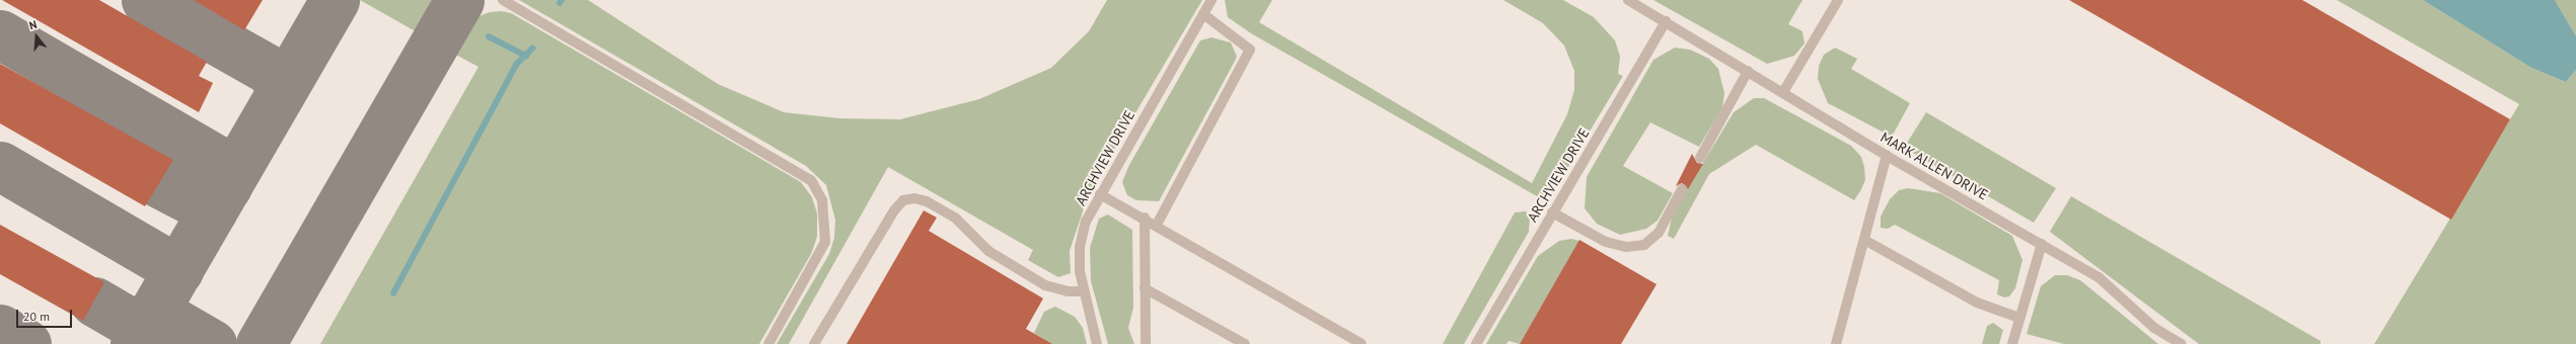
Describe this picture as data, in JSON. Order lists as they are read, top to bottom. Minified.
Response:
{"streets":{"lane":["ARCHVIEW DRIVE","MARK ALLEN DRIVE"]},"crossings":[["ARCHVIEW DRIVE","MARK ALLEN DRIVE"]],"scale_bar":"20 m","north":"top"}
